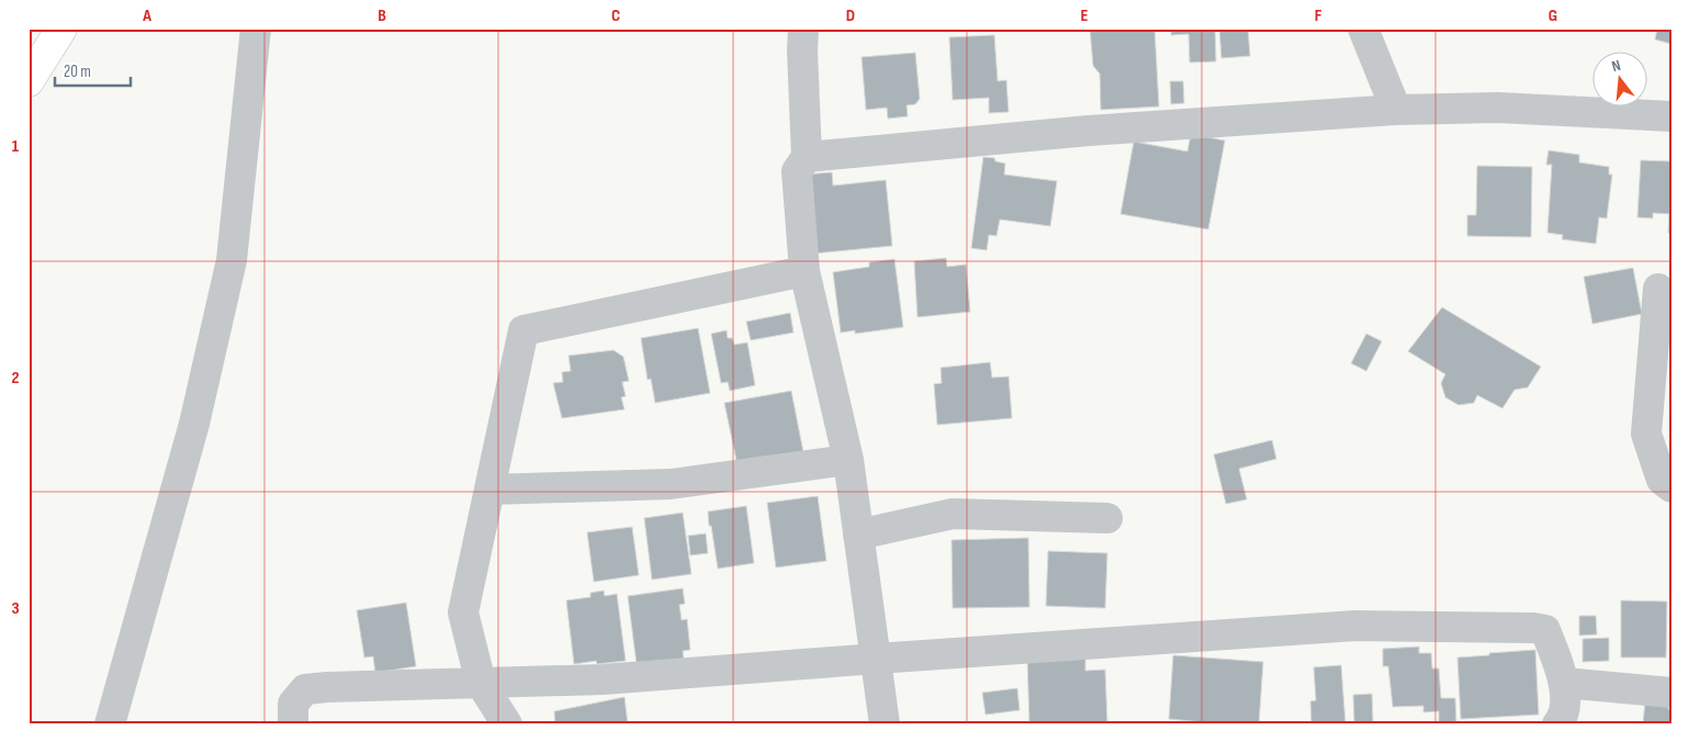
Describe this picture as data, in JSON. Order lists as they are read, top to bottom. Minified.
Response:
{"scale_bar":"20 m","north":"top","grid":{"columns":["A","B","C","D","E","F","G"],"rows":["1","2","3"]}}
